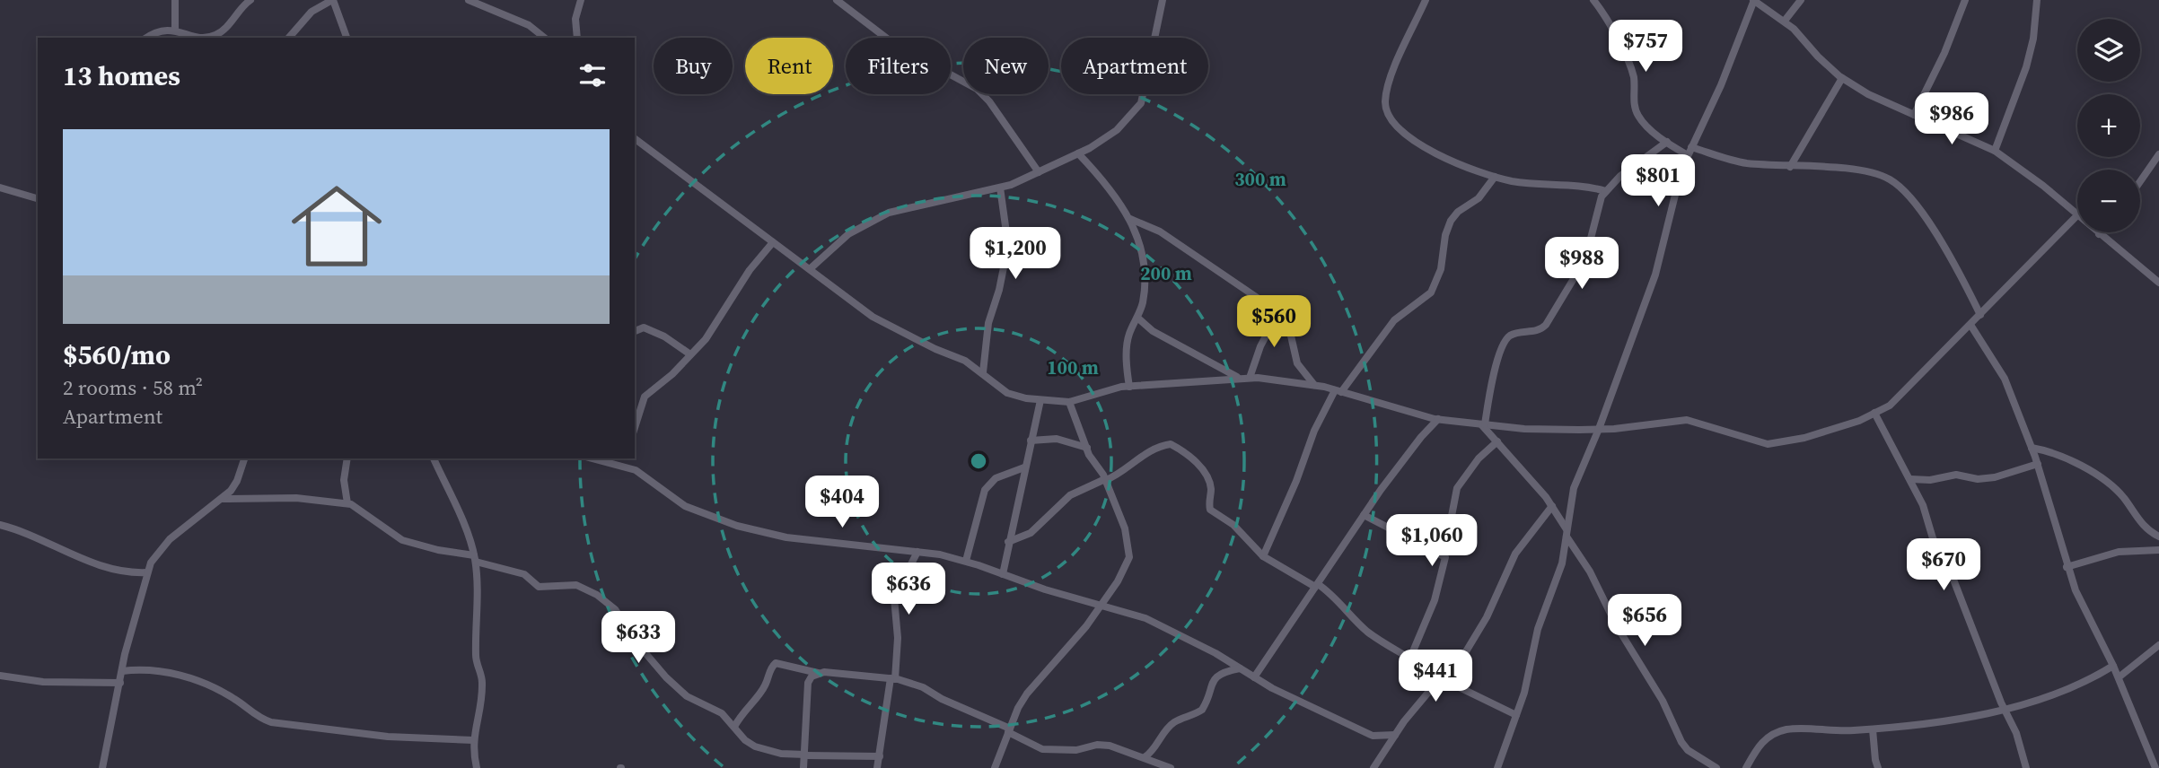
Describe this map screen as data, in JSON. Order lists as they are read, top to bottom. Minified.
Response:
{"page":{"map_buttons":["+","−"],"price":["$757","$986","$801","$1,200","$988","$560","$404","$1,060","$670","$636","$656","$633","$441"],"chip":["Buy","Rent","Filters","New","Apartment"],"heading":"13 homes","list":[{"name":"$560/mo","note":"2 rooms · 58 m² · Apartment"}]},"rings":["300 m","200 m","100 m"]}
